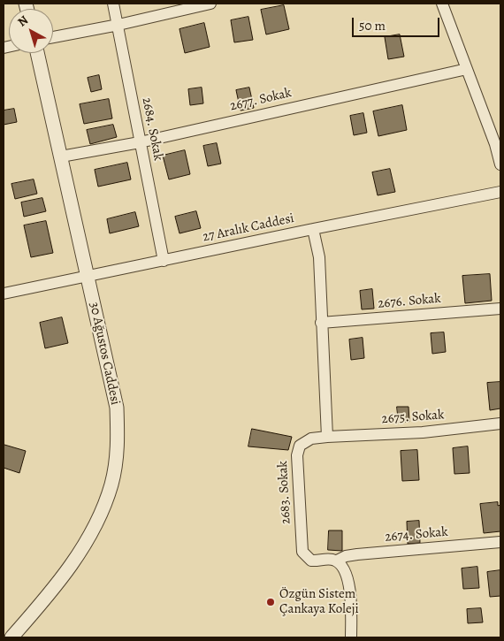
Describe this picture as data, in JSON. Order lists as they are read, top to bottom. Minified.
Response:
{"streets":{"street":["2677. Sokak","2684. Sokak","27 Aralık Caddesi","2676. Sokak","30 Ağustos Caddesi","2675. Sokak","2683. Sokak","2674. Sokak"]},"crossings":[["2677. Sokak","2684. Sokak"],["2677. Sokak","30 Ağustos Caddesi"],["2684. Sokak","27 Aralık Caddesi"],["27 Aralık Caddesi","30 Ağustos Caddesi"],["2675. Sokak","2683. Sokak"],["2683. Sokak","2674. Sokak"]],"places":["Özgün Sistem Çankaya Koleji"],"scale_bar":"50 m","north":"top left"}
